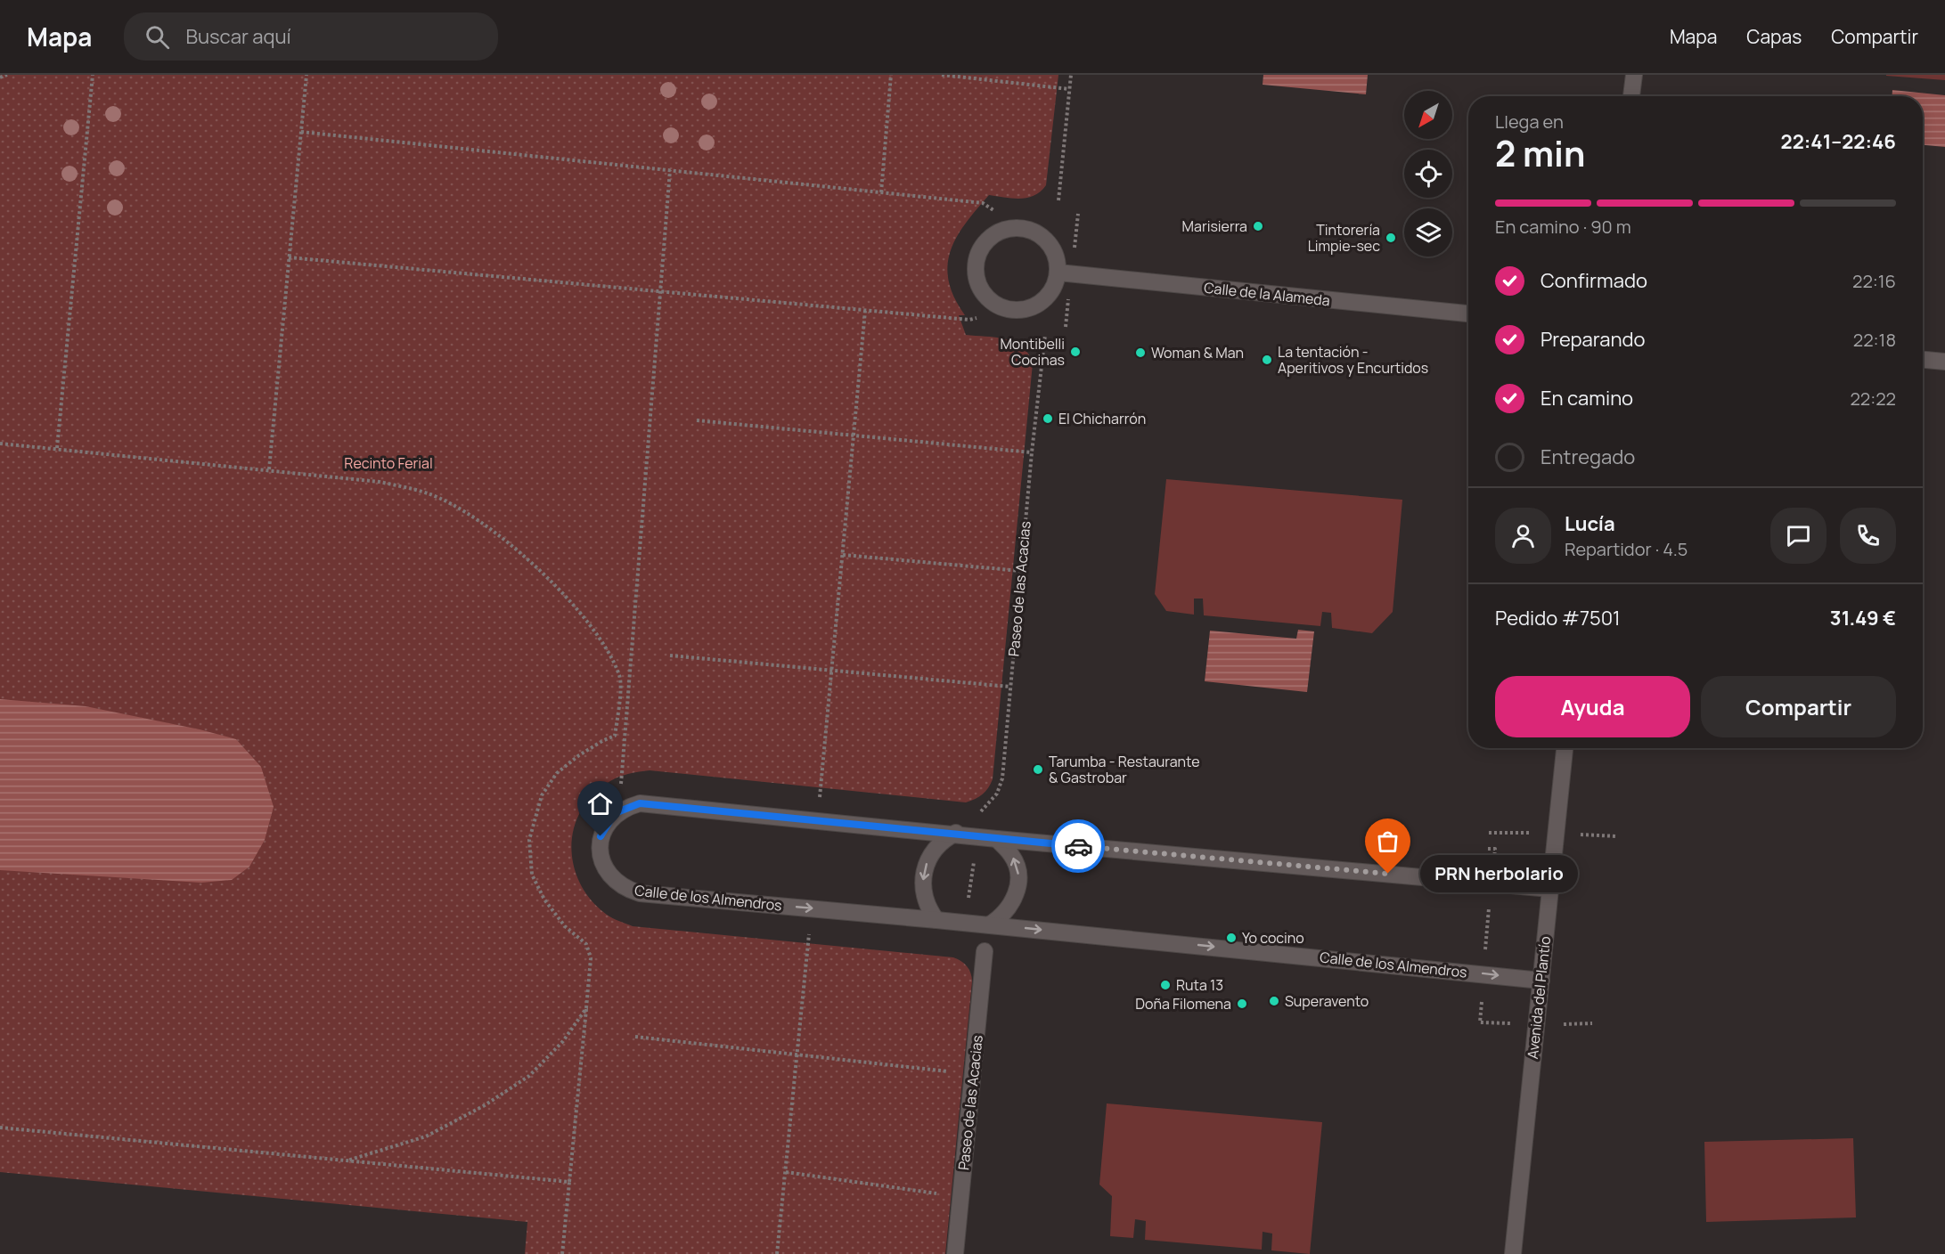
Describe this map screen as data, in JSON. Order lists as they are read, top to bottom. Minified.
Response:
{"streets":{"street":["Calle de la Alameda","Paseo de las Acacias","Calle de los Almendros","Avenida del Plantío"]},"crossings":[["Paseo de las Acacias","Calle de los Almendros"],["Calle de los Almendros","Avenida del Plantío"]],"parks":["Recinto Ferial"],"places":["Marisierra","Tintorería Limpie-sec","Montibelli Cocinas","Woman & Man","La tentación - Aperitivos y Encurtidos","El Chicharrón","Tarumba - Restaurante & Gastrobar","PRN herbolario","Yo cocino","Ruta 13","Superavento","Doña Filomena"],"north":"bottom left","page":{"header":"Mapa","search":"Buscar aquí","nav":["Mapa","Capas","Compartir"],"heading":["2 min","Llega en","22:41–22:46"],"panel":["Lucía","Repartidor · 4.5","Pedido #7501","31.49 €"],"bar":"En camino · 90 m","list":[["Confirmado","22:16"],["Preparando","22:18"],["En camino","22:22"],"Entregado"],"buttons":["Ayuda","Compartir"],"bubble":"PRN herbolario"}}
